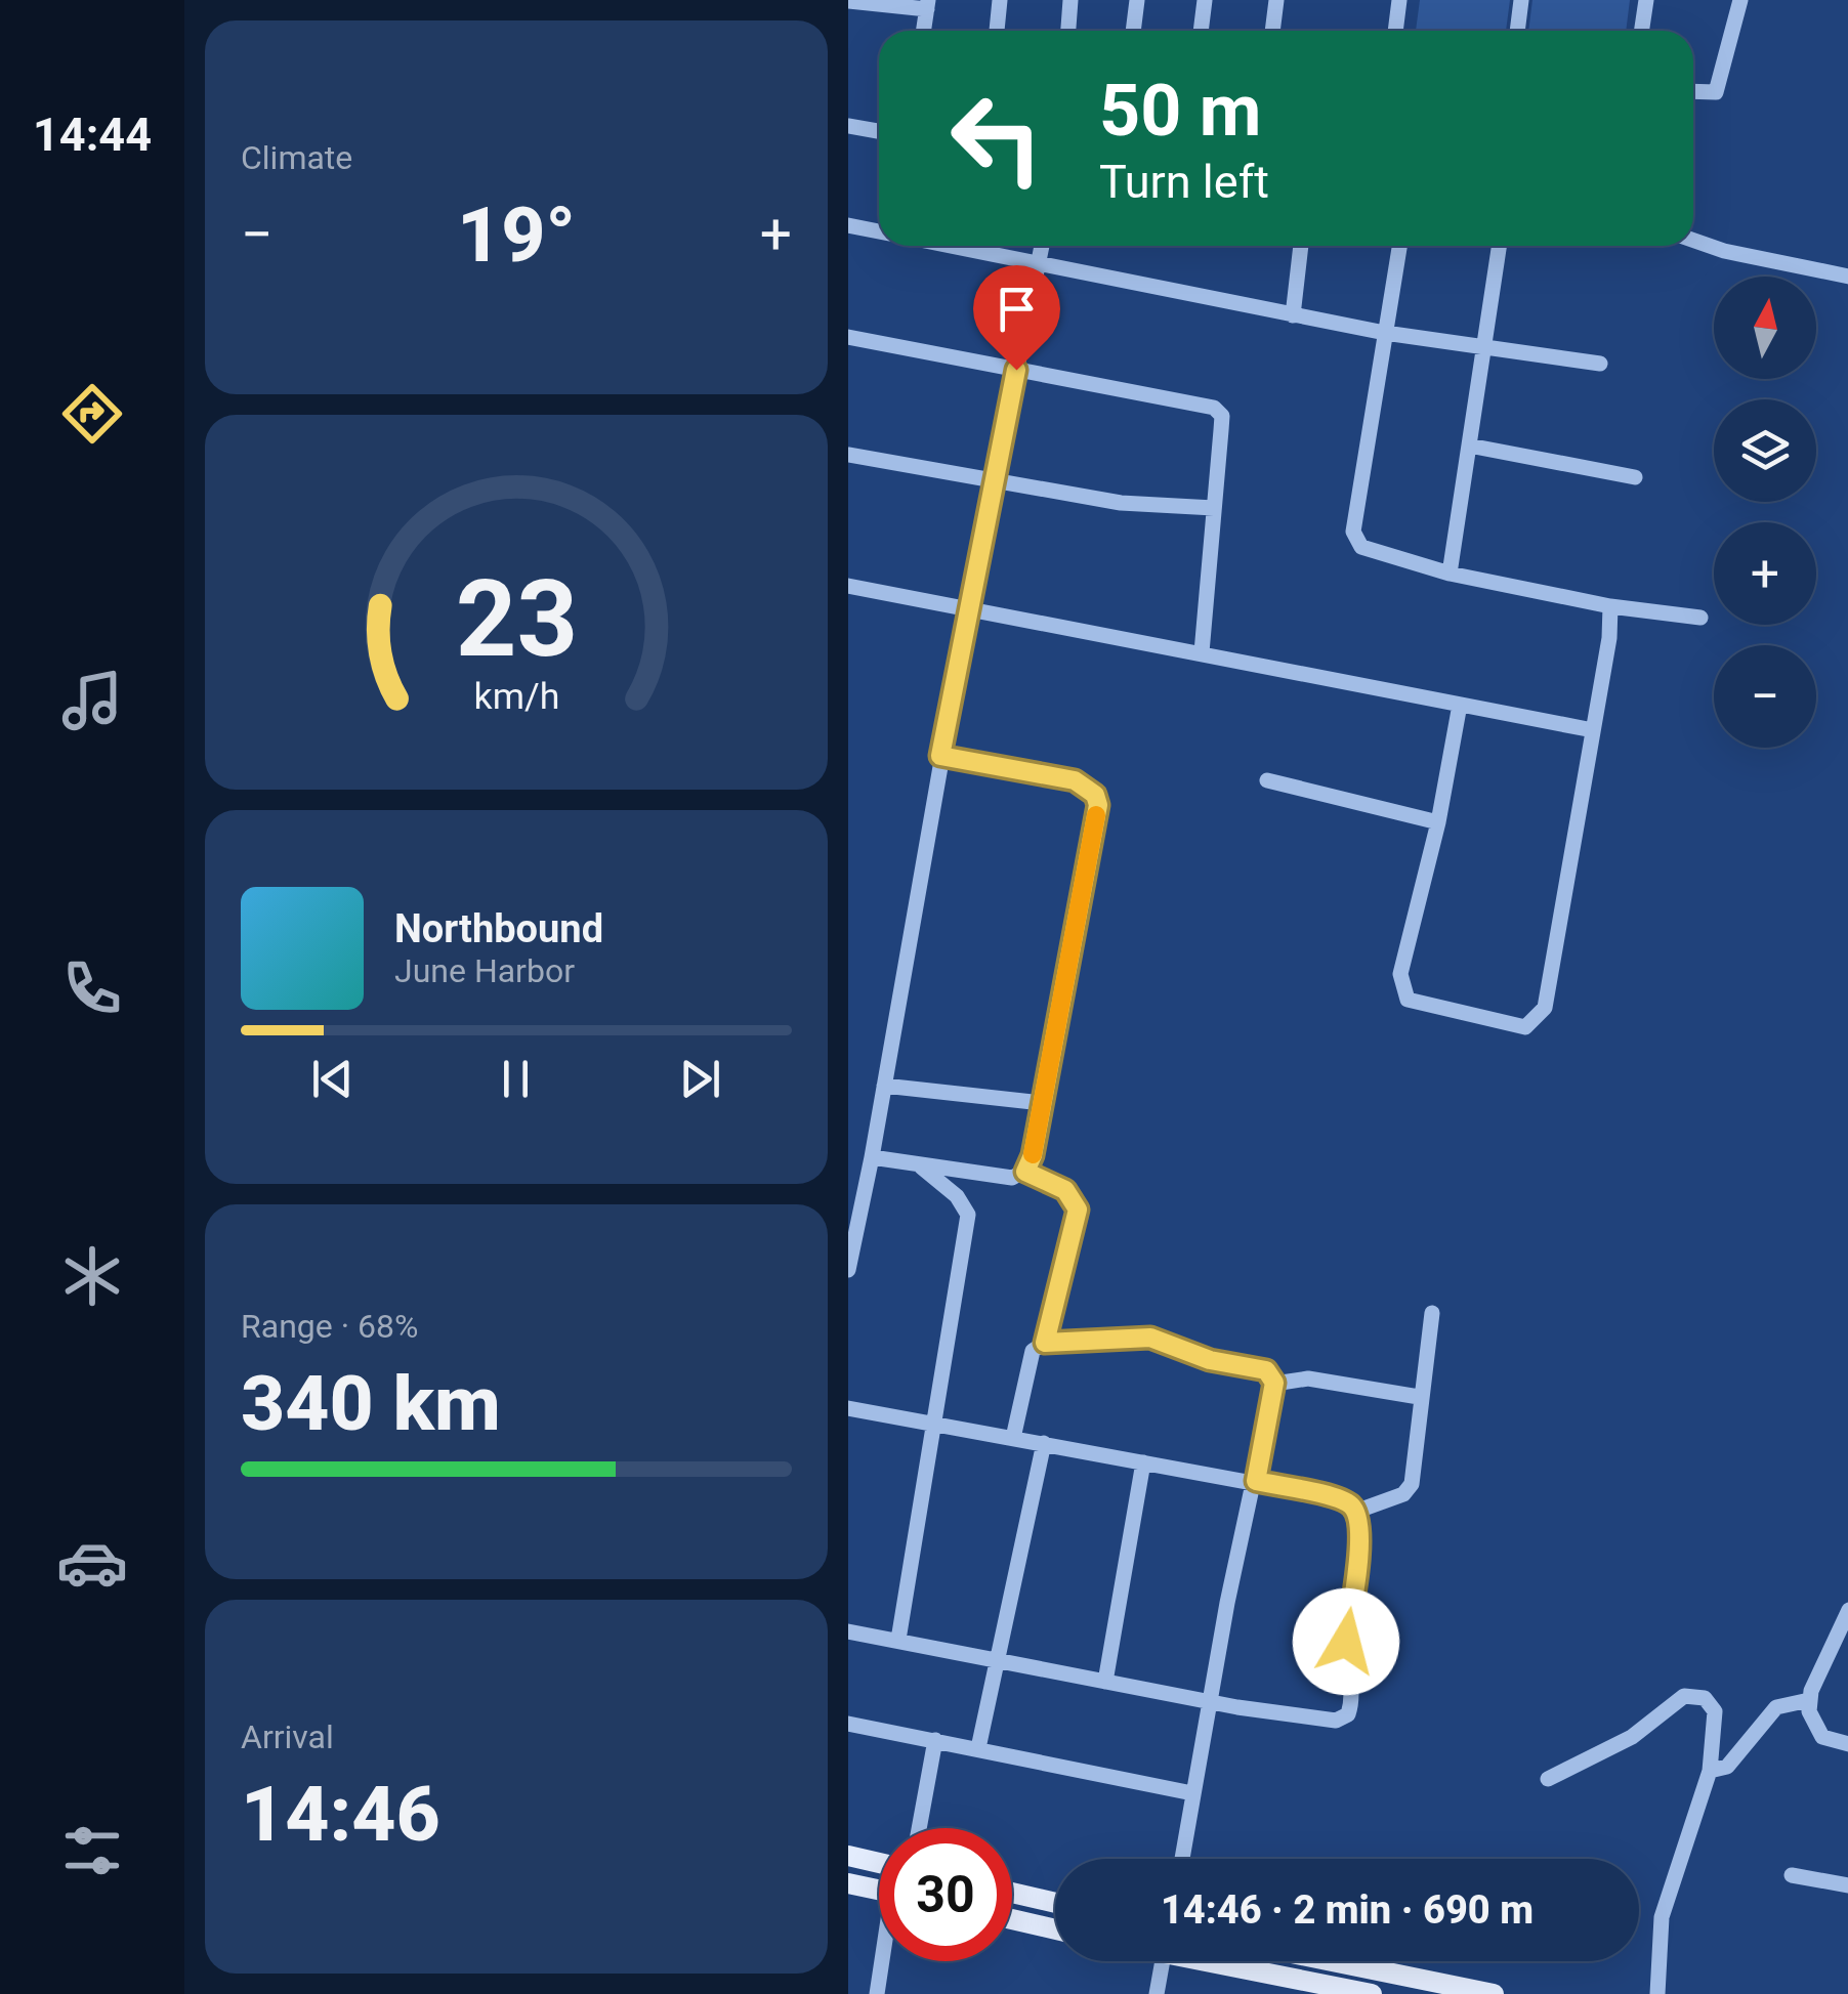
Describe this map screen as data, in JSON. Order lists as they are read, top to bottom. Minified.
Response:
{"north":"top","page":{"tabs":"14:44","tile":["Climate",["Range · 68%","340 km"],["Arrival","14:46"]],"turn":["50 m","Turn left"],"heat":["−","19°","+"],"map_buttons":["+","−"],"song":["Northbound","June Harbor"],"limit":"30","trip":"14:46 · 2 min · 690 m","gauge":["23","km/h"]}}
